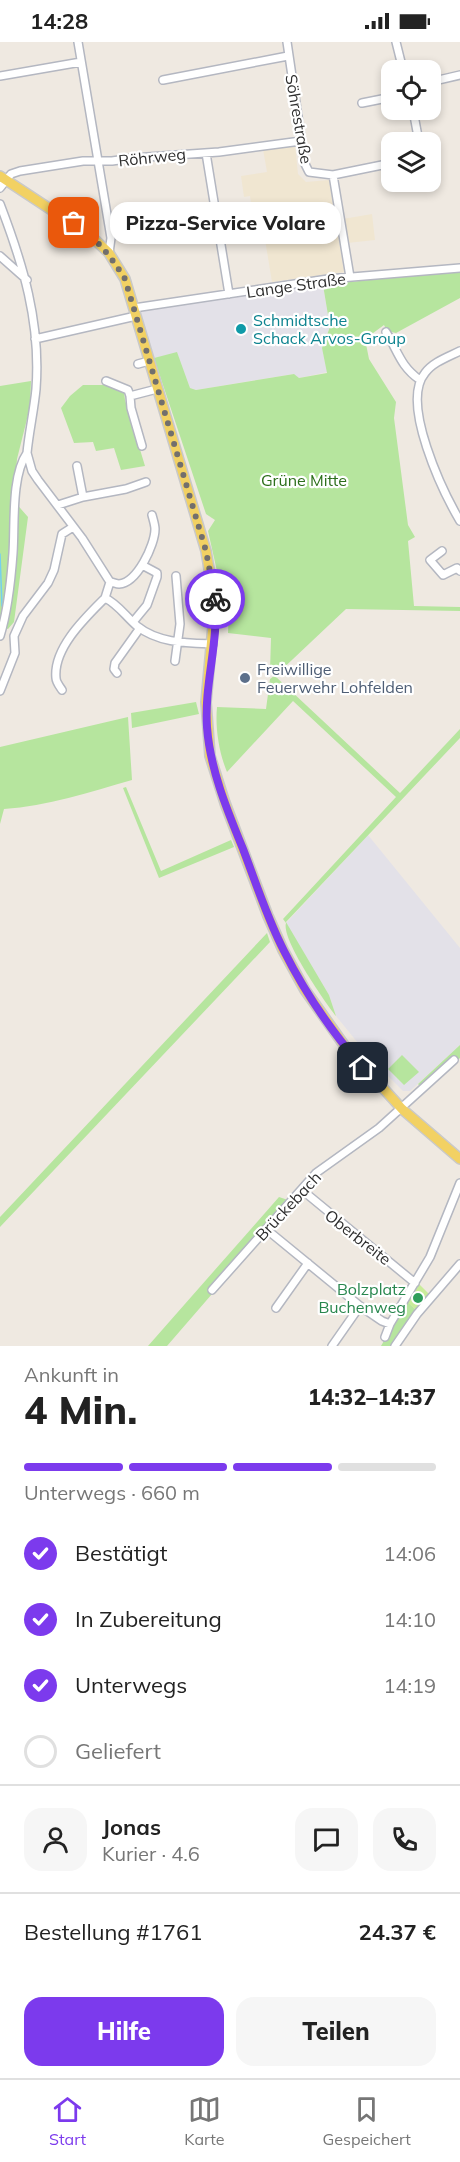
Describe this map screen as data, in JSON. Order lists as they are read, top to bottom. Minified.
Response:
{"streets":{"street":["Söhrestraße","Röhrweg","Lange Straße","Brückebach","Oberbreite"]},"crossings":[["Söhrestraße","Röhrweg"],["Brückebach","Oberbreite"]],"parks":["Grüne Mitte"],"places":["Pizza-Service Volare","Schmidtsche Schack Arvos-Group","Freiwillige Feuerwehr Lohfelden","Bolzplatz Buchenweg"],"page":{"status":"14:28","bubble":"Pizza-Service Volare","heading":["4 Min.","Ankunft in","14:32–14:37"],"panel":["Jonas","Kurier · 4.6","Bestellung #1761","24.37 €"],"bar":"Unterwegs · 660 m","list":[["Bestätigt","14:06"],["In Zubereitung","14:10"],["Unterwegs","14:19"],"Geliefert"],"buttons":["Hilfe","Teilen"],"tabs":["Start","Karte","Gespeichert"]}}
